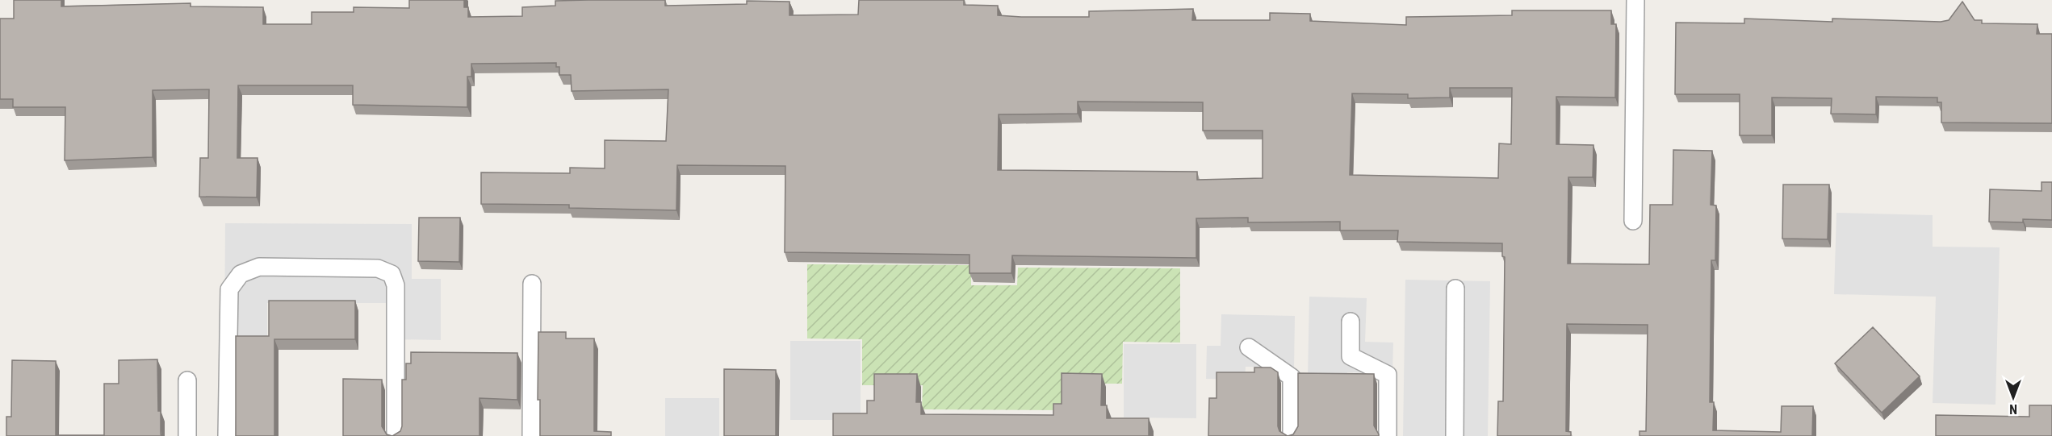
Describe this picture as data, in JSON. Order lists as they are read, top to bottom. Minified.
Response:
{"north":"bottom"}
